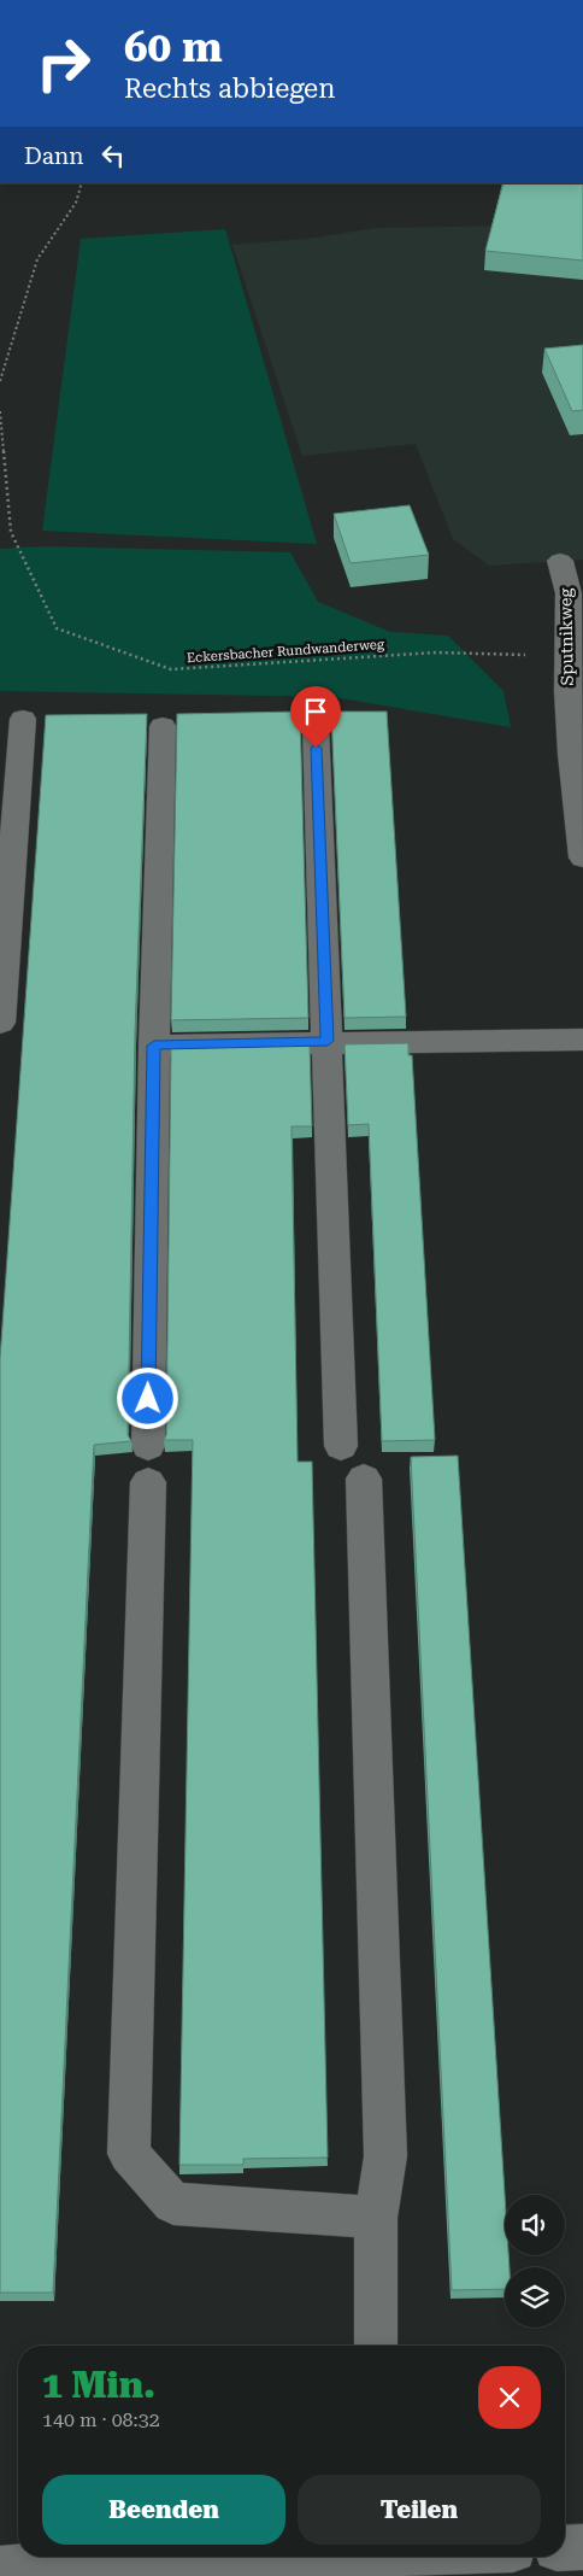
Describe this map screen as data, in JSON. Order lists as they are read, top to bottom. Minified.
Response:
{"streets":{"street":["Sputnikweg"],"path":["Eckersbacher Rundwanderweg"]},"crossings":[["Sputnikweg","Eckersbacher Rundwanderweg"]],"page":{"turn":["60 m","Rechts abbiegen"],"then":"Dann","heading":["1 Min.","140 m · 08:32"],"buttons":["Beenden","Teilen"]}}
